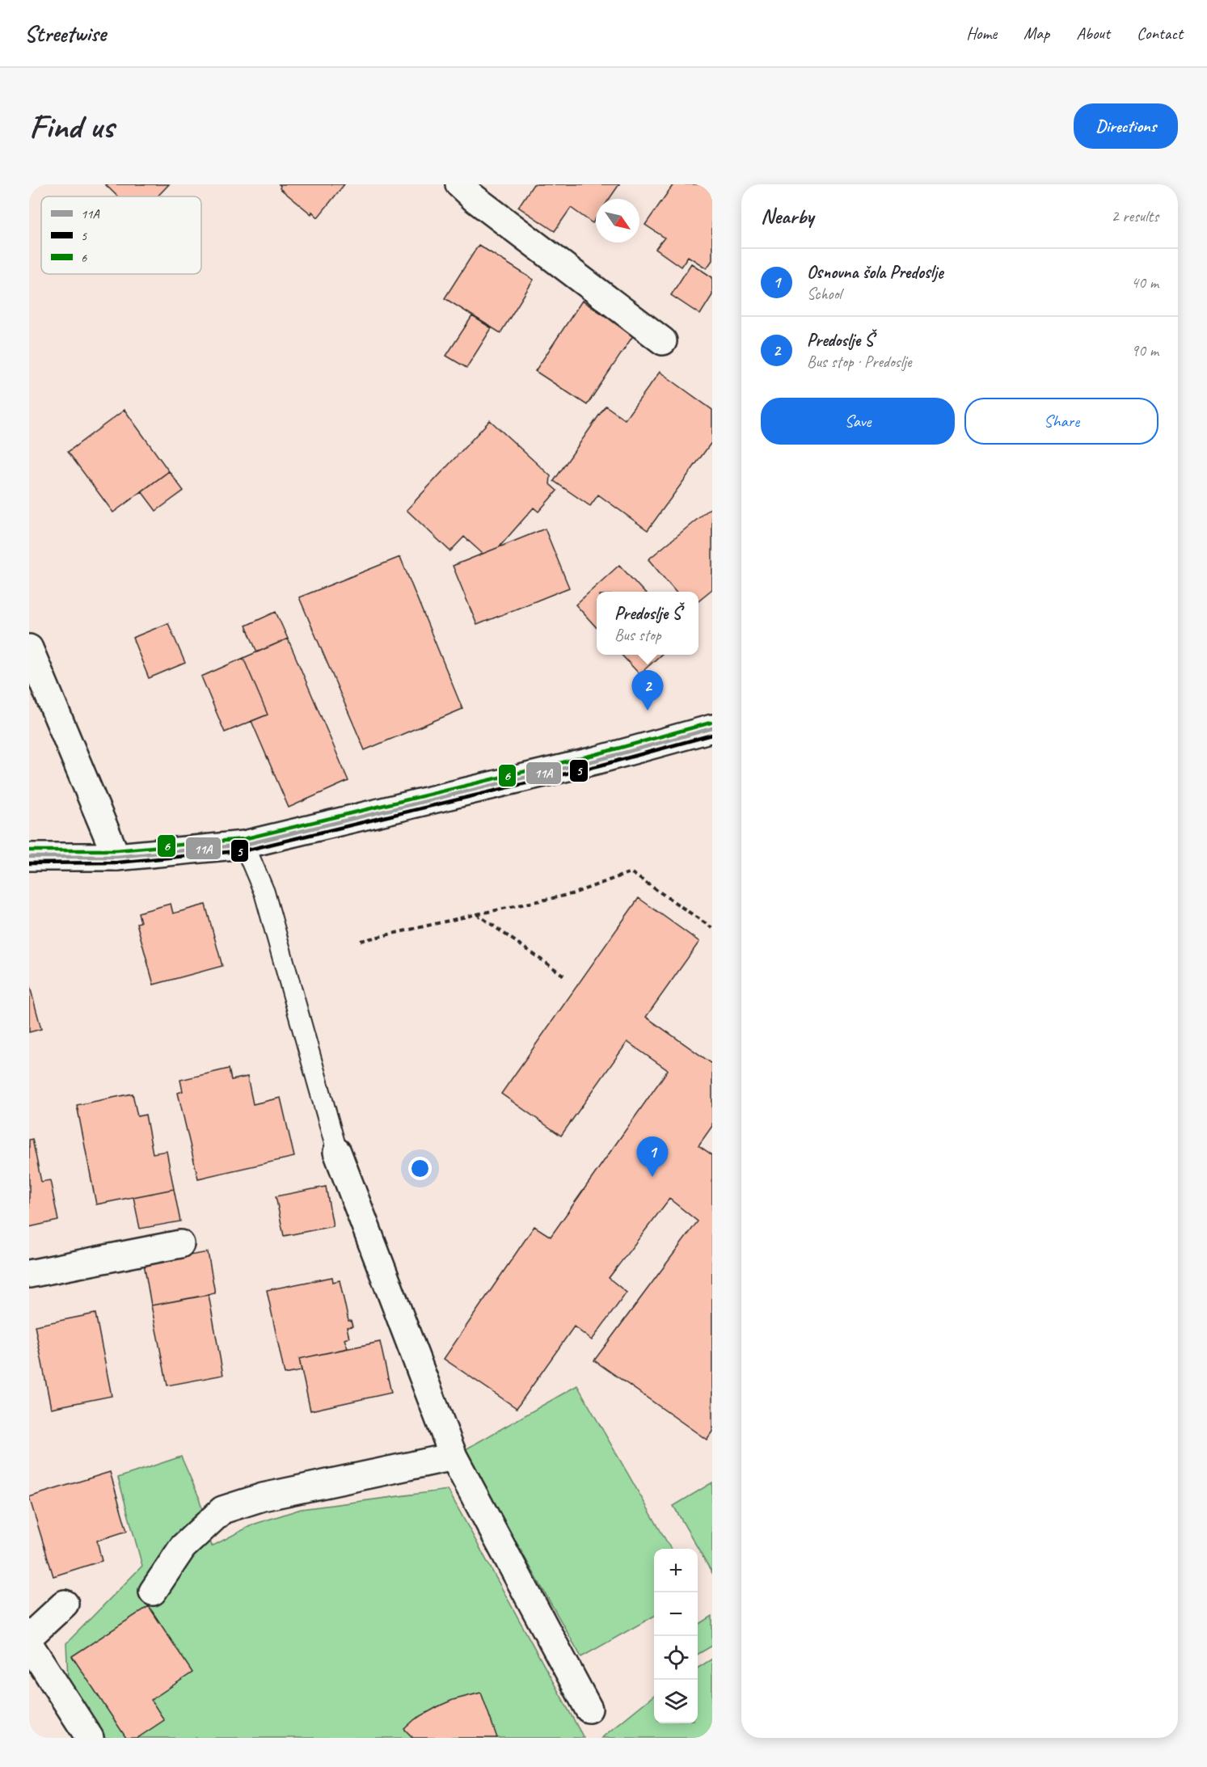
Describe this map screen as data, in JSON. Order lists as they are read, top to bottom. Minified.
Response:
{"lines":["transit line 6","transit line 11A","transit line 5"],"legend":["11A","5","6"],"north":"bottom right","page":{"header":"Streetwise","nav":["Home","Map","About","Contact"],"buttons":["Directions",["Save","Share"]],"title":"Find us","heading":["Nearby","2 results"],"list":[{"mark":"1","name":"Osnovna šola Predoslje","note":"School","value":"40 m"},{"mark":"2","name":"Predoslje Š","note":"Bus stop · Predoslje","value":"90 m"}],"popup":["Predoslje Š","Bus stop"],"pins":["2","1"],"map_buttons":["+","−"]}}
